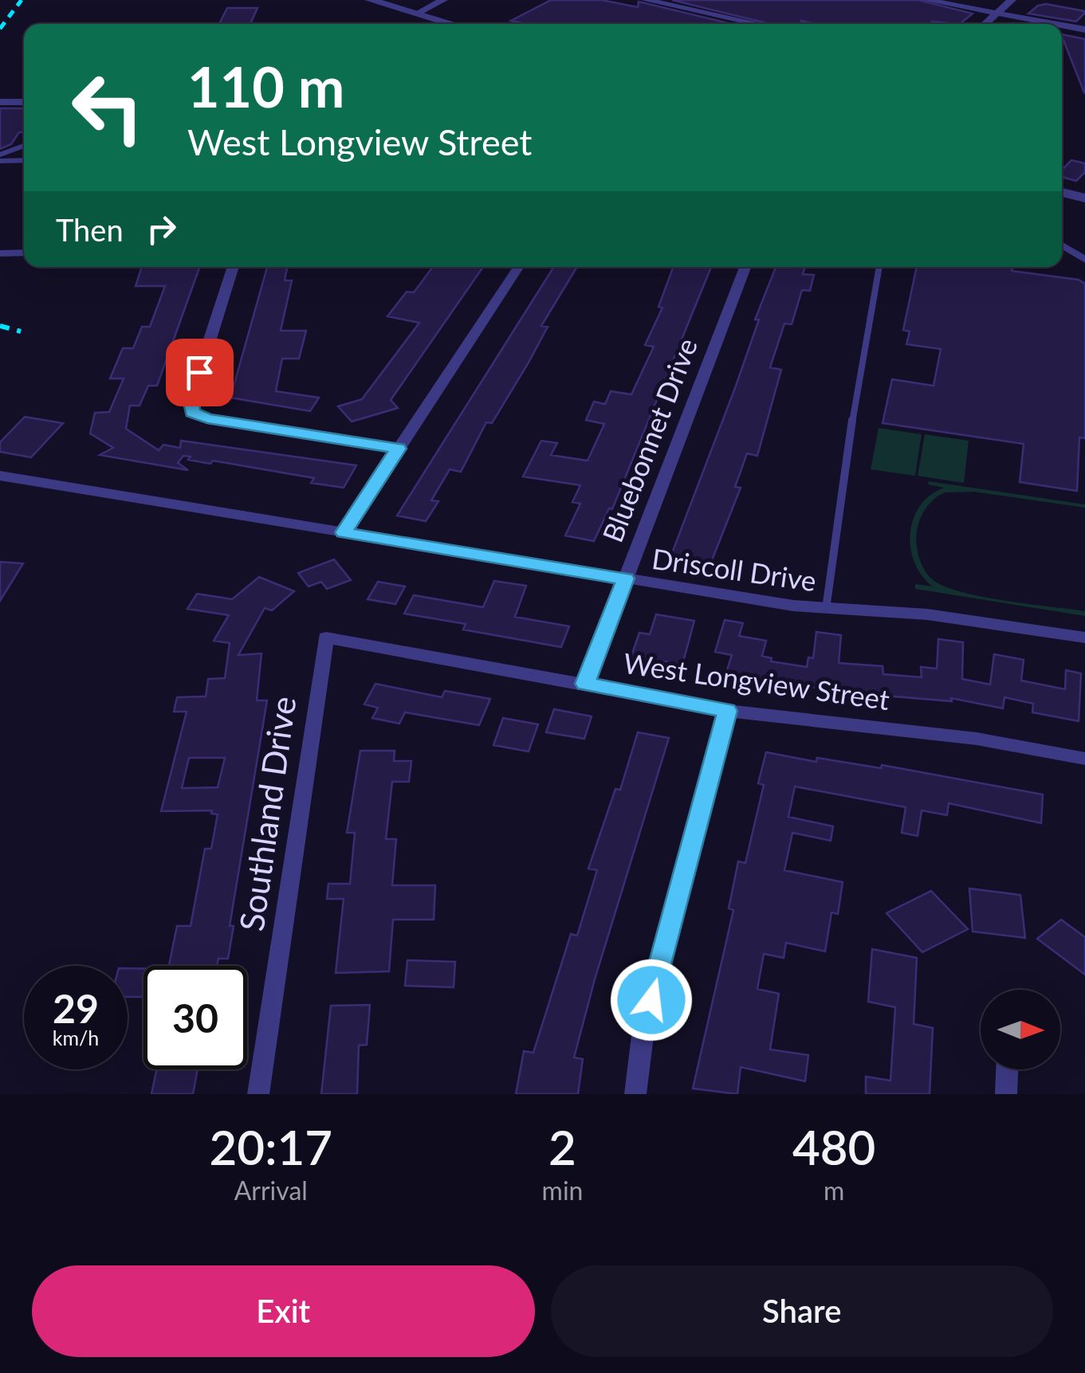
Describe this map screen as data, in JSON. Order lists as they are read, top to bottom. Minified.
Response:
{"streets":{"street":["Bluebonnet Drive","Driscoll Drive","West Longview Street","Southland Drive"]},"crossings":[["Bluebonnet Drive","Driscoll Drive"],["Bluebonnet Drive","West Longview Street"],["West Longview Street","Southland Drive"]],"north":"right","page":{"turn":["110 m","West Longview Street"],"then":"Then","speed":"29 km/h","limit":"30","eta":["20:17","Arrival","2","min","480","m"],"buttons":["Exit","Share"]}}
